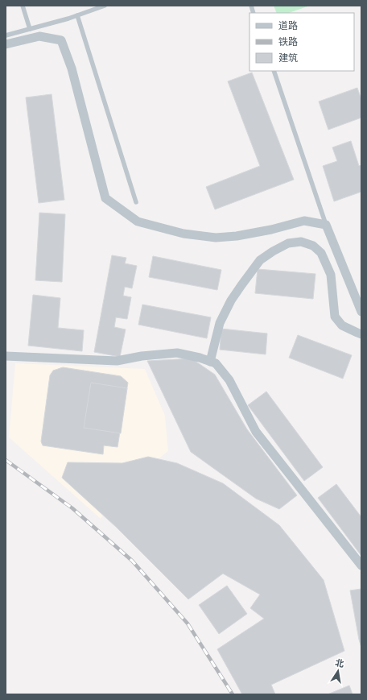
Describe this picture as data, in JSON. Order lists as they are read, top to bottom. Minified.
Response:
{"legend":["道路","铁路","建筑"],"north":"top"}
